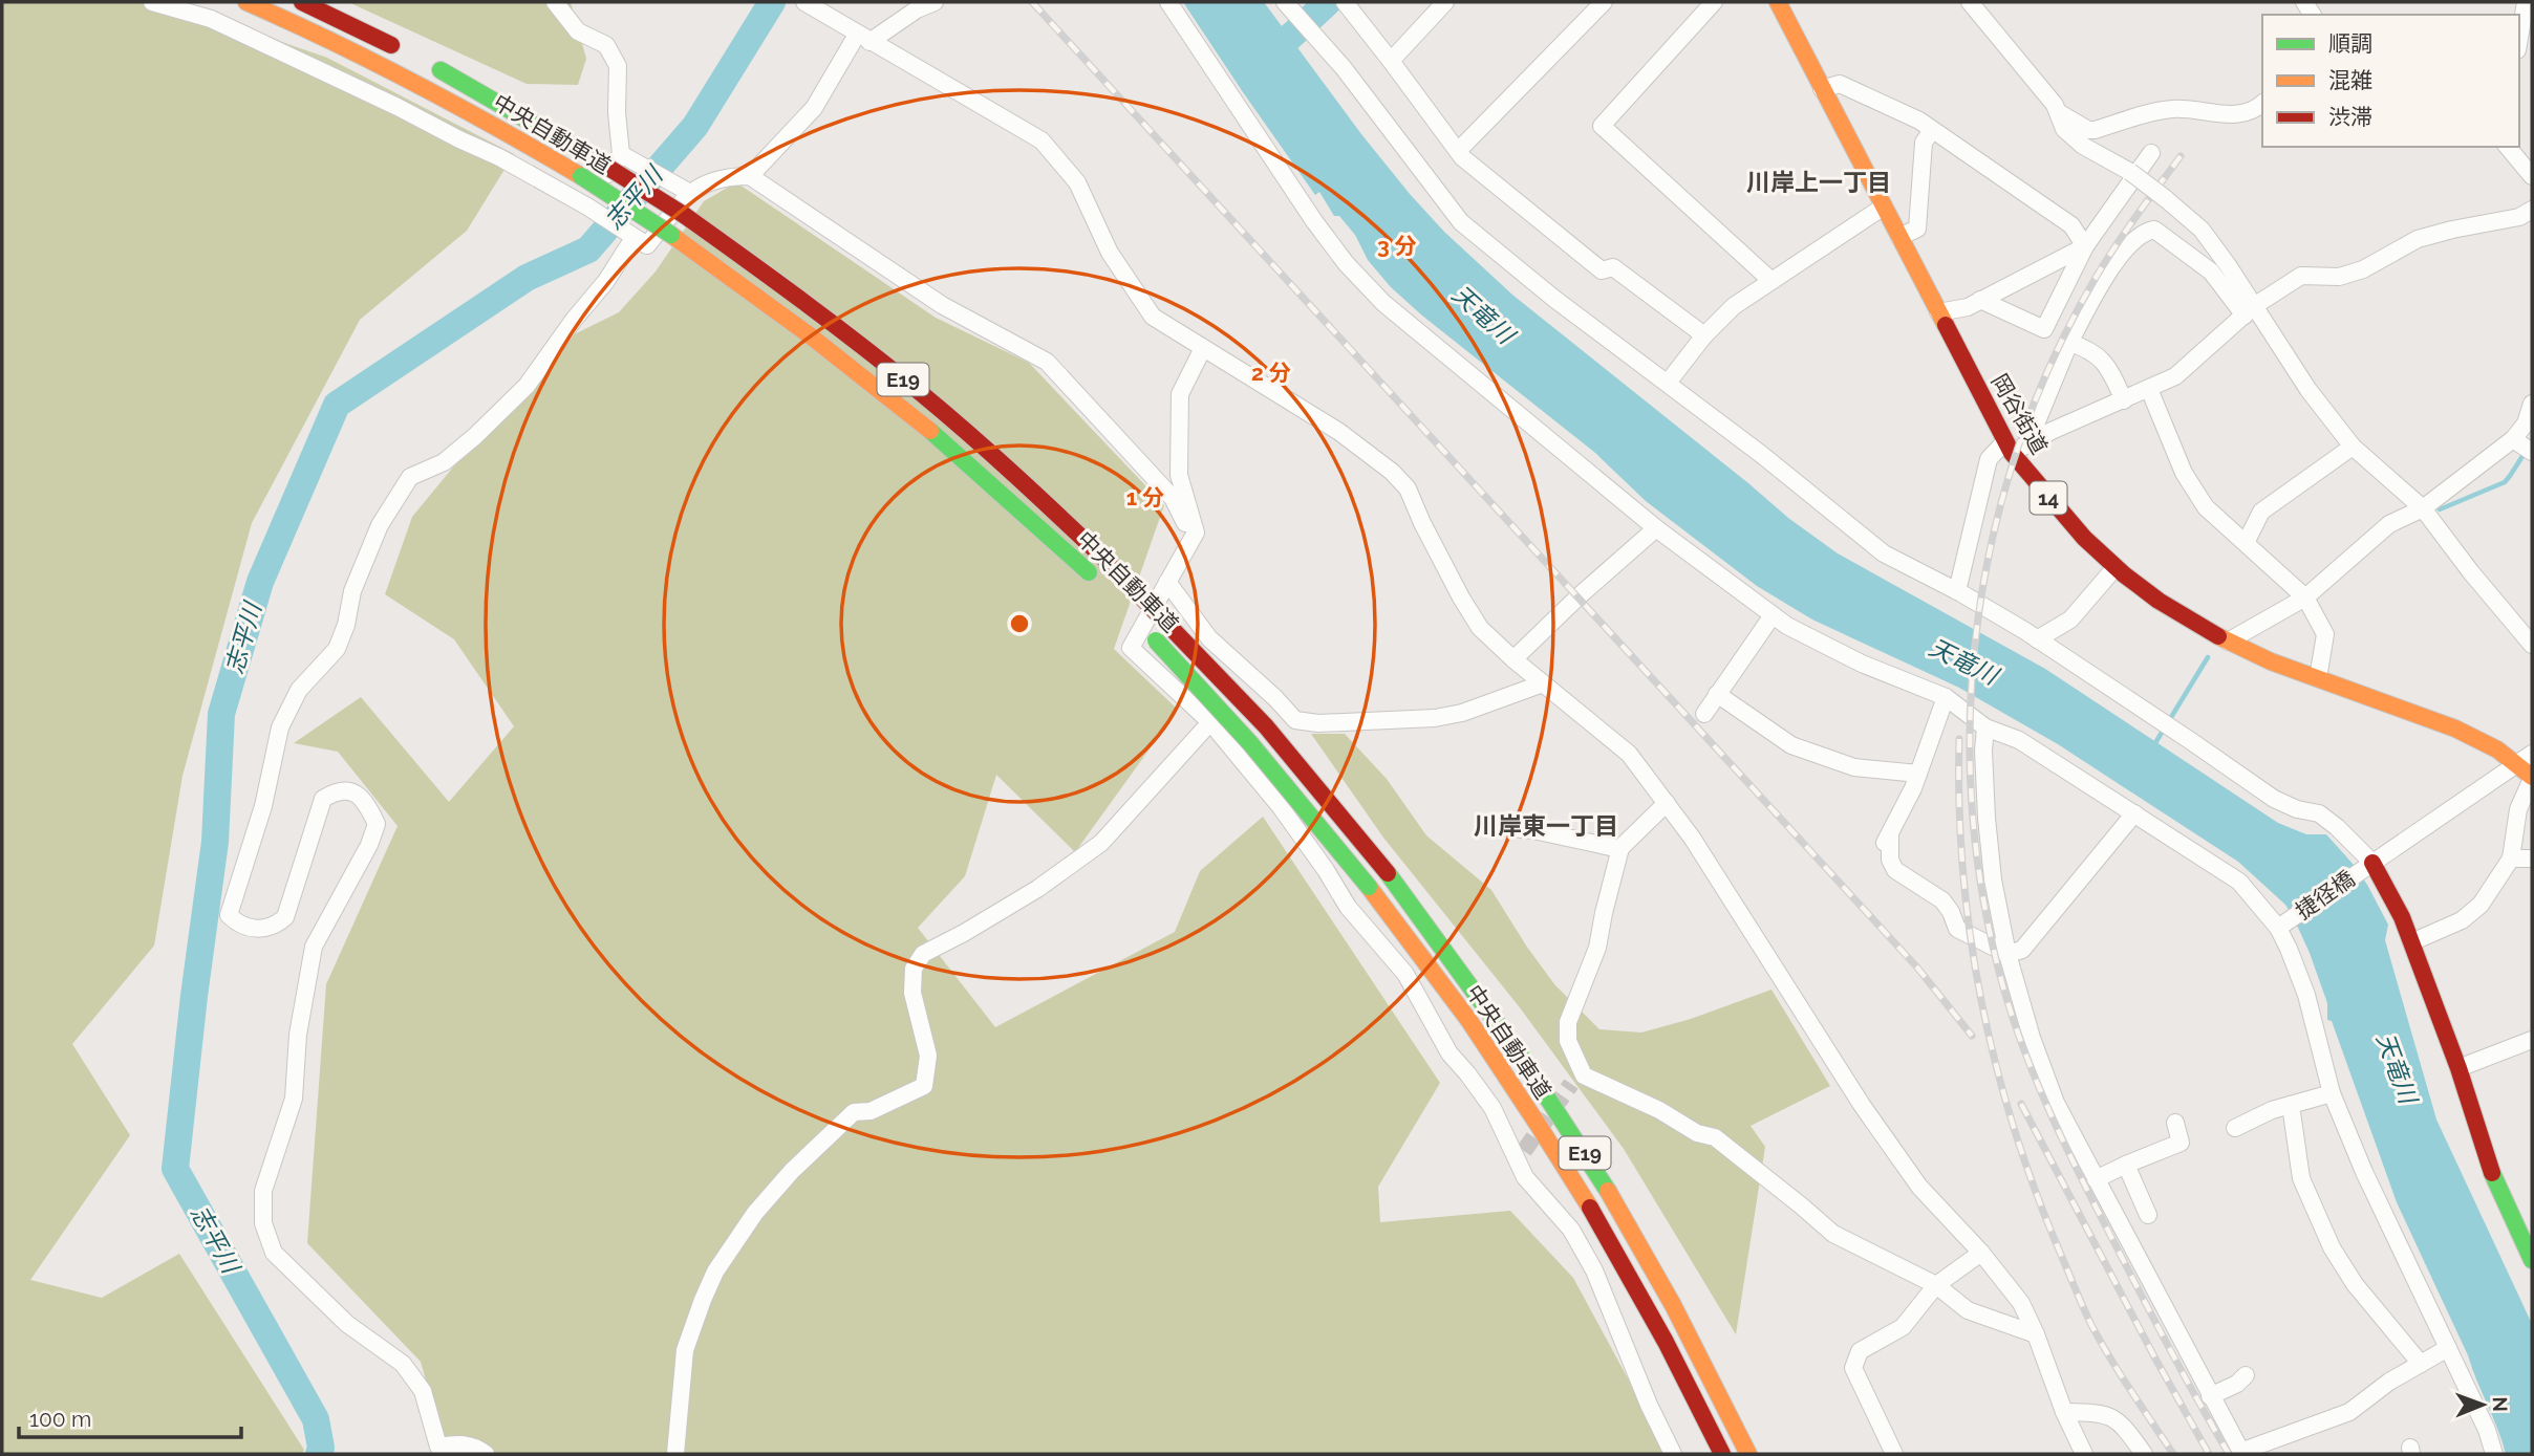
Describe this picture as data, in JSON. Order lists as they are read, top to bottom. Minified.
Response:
{"streets":{"main road":["中央自動車道","E19","岡谷街道","14"],"street":["捷径橋"]},"crossings":[["岡谷街道","捷径橋"]],"districts":["川岸上一丁目","川岸東一丁目"],"water":["志平川","天竜川"],"legend":["順調","混雑","渋滞"],"scale_bar":"100 m","north":"right","rings":["3 分","2 分","1 分"]}
